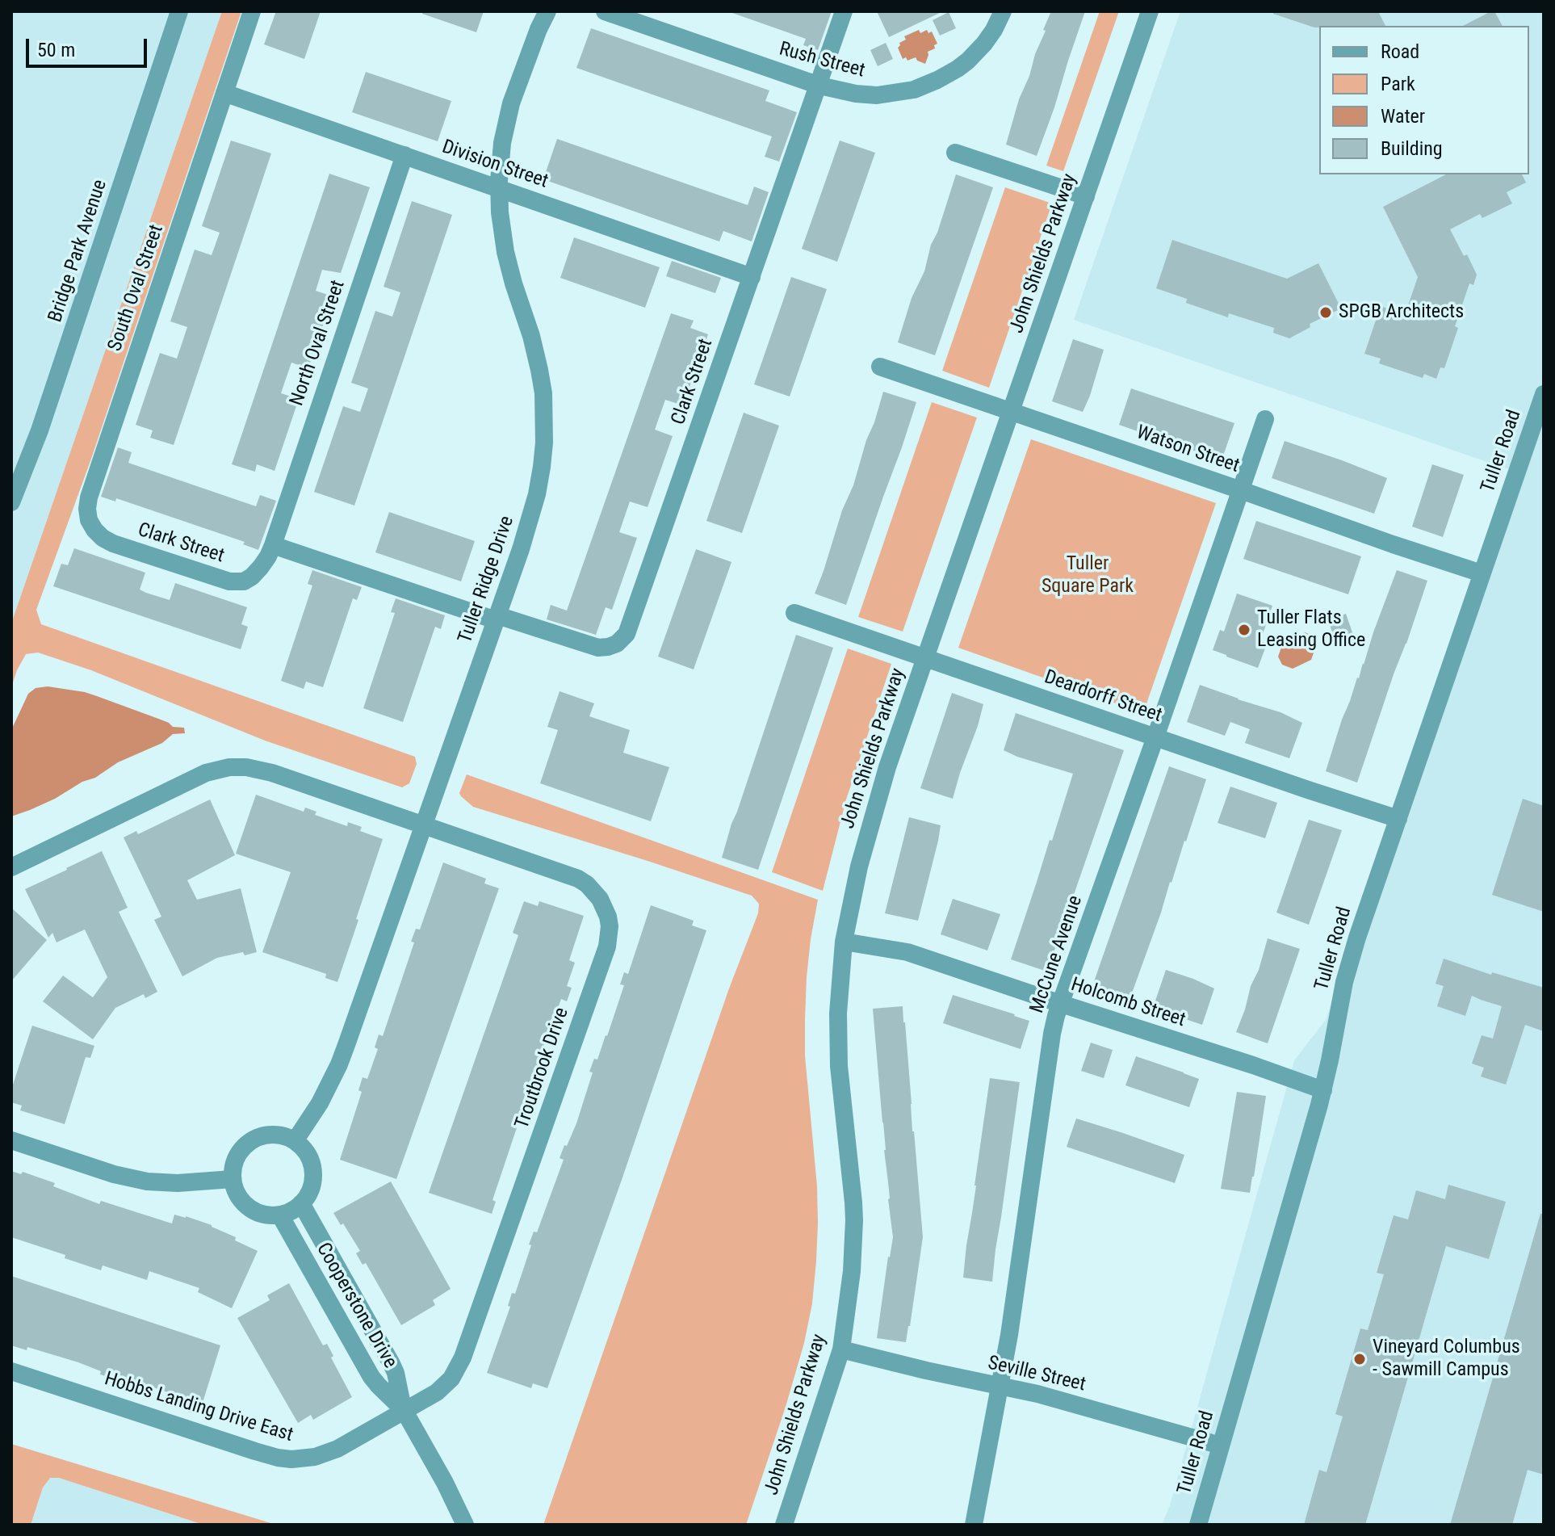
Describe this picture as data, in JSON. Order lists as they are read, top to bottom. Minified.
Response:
{"streets":{"street":["Rush Street","Division Street","Bridge Park Avenue","John Shields Parkway","South Oval Street","North Oval Street","Clark Street","Watson Street","Tuller Road","Tuller Ridge Drive","Deardorff Street","McCune Avenue","Holcomb Street","Troutbrook Drive","Cooperstone Drive","Seville Street","Hobbs Landing Drive East"]},"crossings":[["Rush Street","Clark Street"],["Division Street","South Oval Street"],["Division Street","North Oval Street"],["Division Street","Clark Street"],["Division Street","Tuller Ridge Drive"],["John Shields Parkway","Watson Street"],["John Shields Parkway","Deardorff Street"],["John Shields Parkway","Holcomb Street"],["John Shields Parkway","Seville Street"],["South Oval Street","Clark Street"],["North Oval Street","Clark Street"],["Clark Street","Tuller Ridge Drive"],["Watson Street","Tuller Road"],["Watson Street","McCune Avenue"],["Tuller Road","Deardorff Street"],["Tuller Road","Holcomb Street"],["Tuller Road","Seville Street"],["Tuller Ridge Drive","Troutbrook Drive"],["Tuller Ridge Drive","Cooperstone Drive"],["Deardorff Street","McCune Avenue"],["McCune Avenue","Holcomb Street"],["McCune Avenue","Seville Street"],["Troutbrook Drive","Cooperstone Drive"],["Troutbrook Drive","Hobbs Landing Drive East"],["Cooperstone Drive","Hobbs Landing Drive East"]],"parks":["Tuller Square Park"],"places":["SPGB Architects","Tuller Flats Leasing Office","Vineyard Columbus - Sawmill Campus"],"legend":["Road","Park","Water","Building"],"scale_bar":"50 m"}
